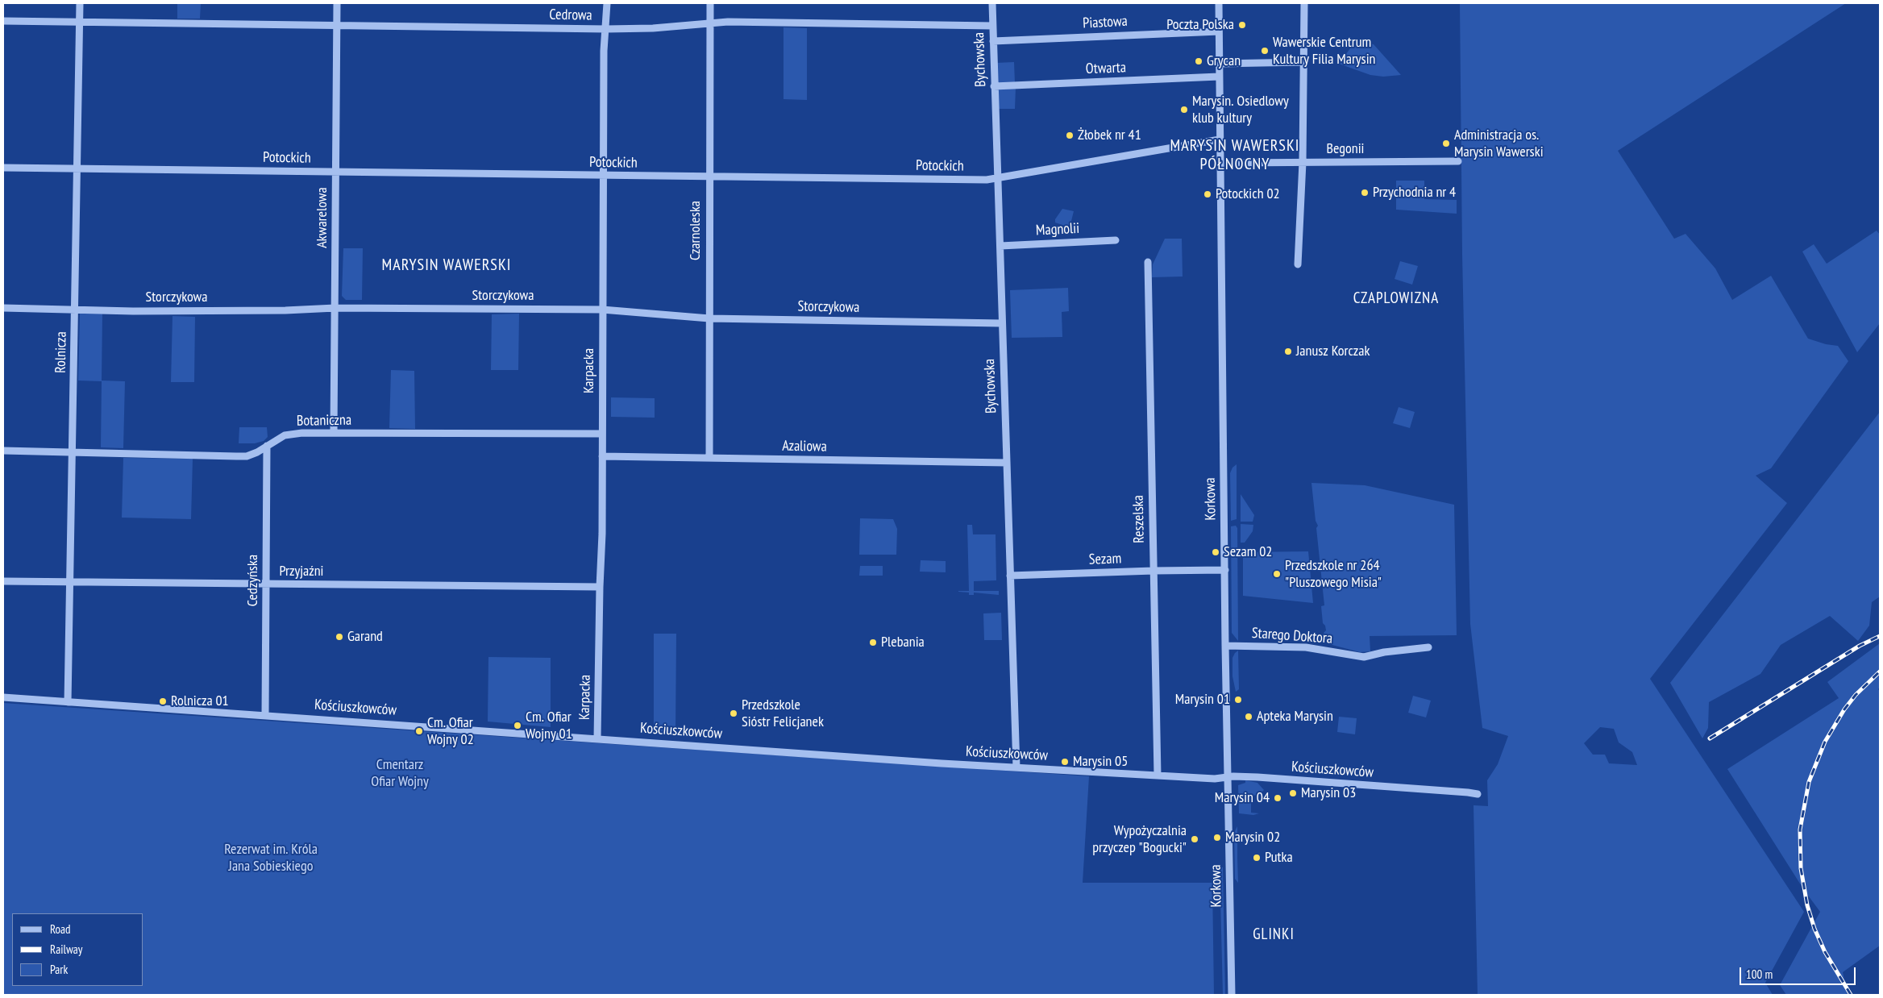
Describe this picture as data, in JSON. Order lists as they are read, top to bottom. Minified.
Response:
{"streets":{"street":["Cedrowa","Piastowa","Bychowska","Otwarta","Begonii","Potockich","Akwarelowa","Magnolii","Czarnoleska","Storczykowa","Rolnicza","Karpacka","Botaniczna","Azaliowa","Korkowa","Reszelska","Sezam","Przyjaźni","Cedzyńska","Starego Doktora","Kościuszkowców"]},"crossings":[["Cedrowa","Bychowska"],["Cedrowa","Akwarelowa"],["Cedrowa","Czarnoleska"],["Cedrowa","Rolnicza"],["Cedrowa","Karpacka"],["Piastowa","Bychowska"],["Piastowa","Korkowa"],["Bychowska","Otwarta"],["Bychowska","Potockich"],["Bychowska","Magnolii"],["Bychowska","Storczykowa"],["Bychowska","Azaliowa"],["Bychowska","Sezam"],["Bychowska","Kościuszkowców"],["Otwarta","Korkowa"],["Potockich","Akwarelowa"],["Potockich","Czarnoleska"],["Potockich","Rolnicza"],["Potockich","Karpacka"],["Potockich","Korkowa"],["Akwarelowa","Storczykowa"],["Akwarelowa","Botaniczna"],["Czarnoleska","Storczykowa"],["Czarnoleska","Azaliowa"],["Storczykowa","Rolnicza"],["Storczykowa","Karpacka"],["Rolnicza","Botaniczna"],["Rolnicza","Przyjaźni"],["Rolnicza","Kościuszkowców"],["Karpacka","Botaniczna"],["Karpacka","Azaliowa"],["Karpacka","Przyjaźni"],["Karpacka","Kościuszkowców"],["Botaniczna","Cedzyńska"],["Korkowa","Sezam"],["Korkowa","Starego Doktora"],["Korkowa","Kościuszkowców"],["Reszelska","Sezam"],["Reszelska","Kościuszkowców"],["Przyjaźni","Cedzyńska"],["Cedzyńska","Kościuszkowców"]],"districts":["MARYSIN WAWERSKI PÓŁNOCNY","MARYSIN WAWERSKI","CZAPLOWIZNA","GLINKI"],"parks":["Cmentarz Ofiar Wojny","Rezerwat im. Króla Jana Sobieskiego"],"places":["Poczta Polska","Wawerskie Centrum Kultury Filia Marysin","Grycan","Marysin. Osiedlowy klub kultury","Żłobek nr 41","Administracja os. Marysin Wawerski","Przychodnia nr 4","Potockich 02","Janusz Korczak","Sezam 02","Przedszkole nr 264 \"Pluszowego Misia\"","Garand","Plebania","Marysin 01","Rolnicza 01","Przedszkole Sióstr Felicjanek","Apteka Marysin","Cm. Ofiar Wojny 01","Cm. Ofiar Wojny 02","Marysin 05","Marysin 03","Marysin 04","Marysin 02","Wypożyczalnia przyczep \"Bogucki\"","Putka"],"legend":["Road","Railway","Park"],"scale_bar":"100 m"}
